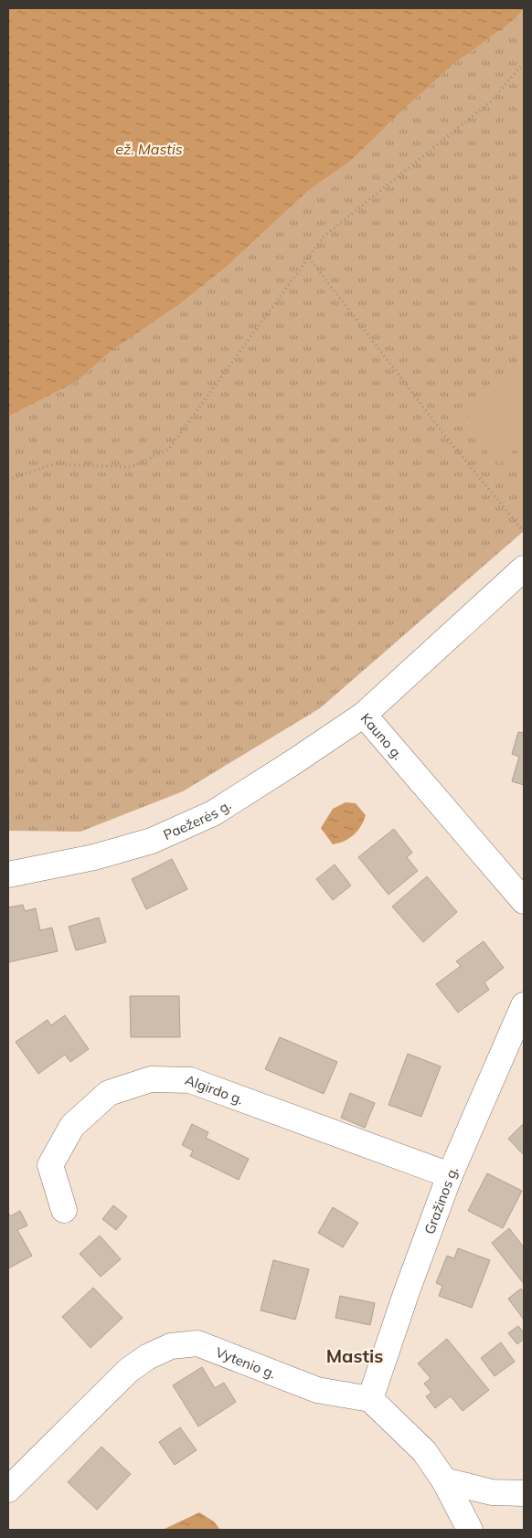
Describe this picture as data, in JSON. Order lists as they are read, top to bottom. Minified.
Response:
{"streets":{"street":["Kauno g.","Paežerės g.","Algirdo g.","Gražinos g.","Vytenio g."]},"crossings":[["Kauno g.","Paežerės g."],["Algirdo g.","Gražinos g."],["Gražinos g.","Vytenio g."]],"districts":["Mastis"],"water":["ež. Mastis"]}
